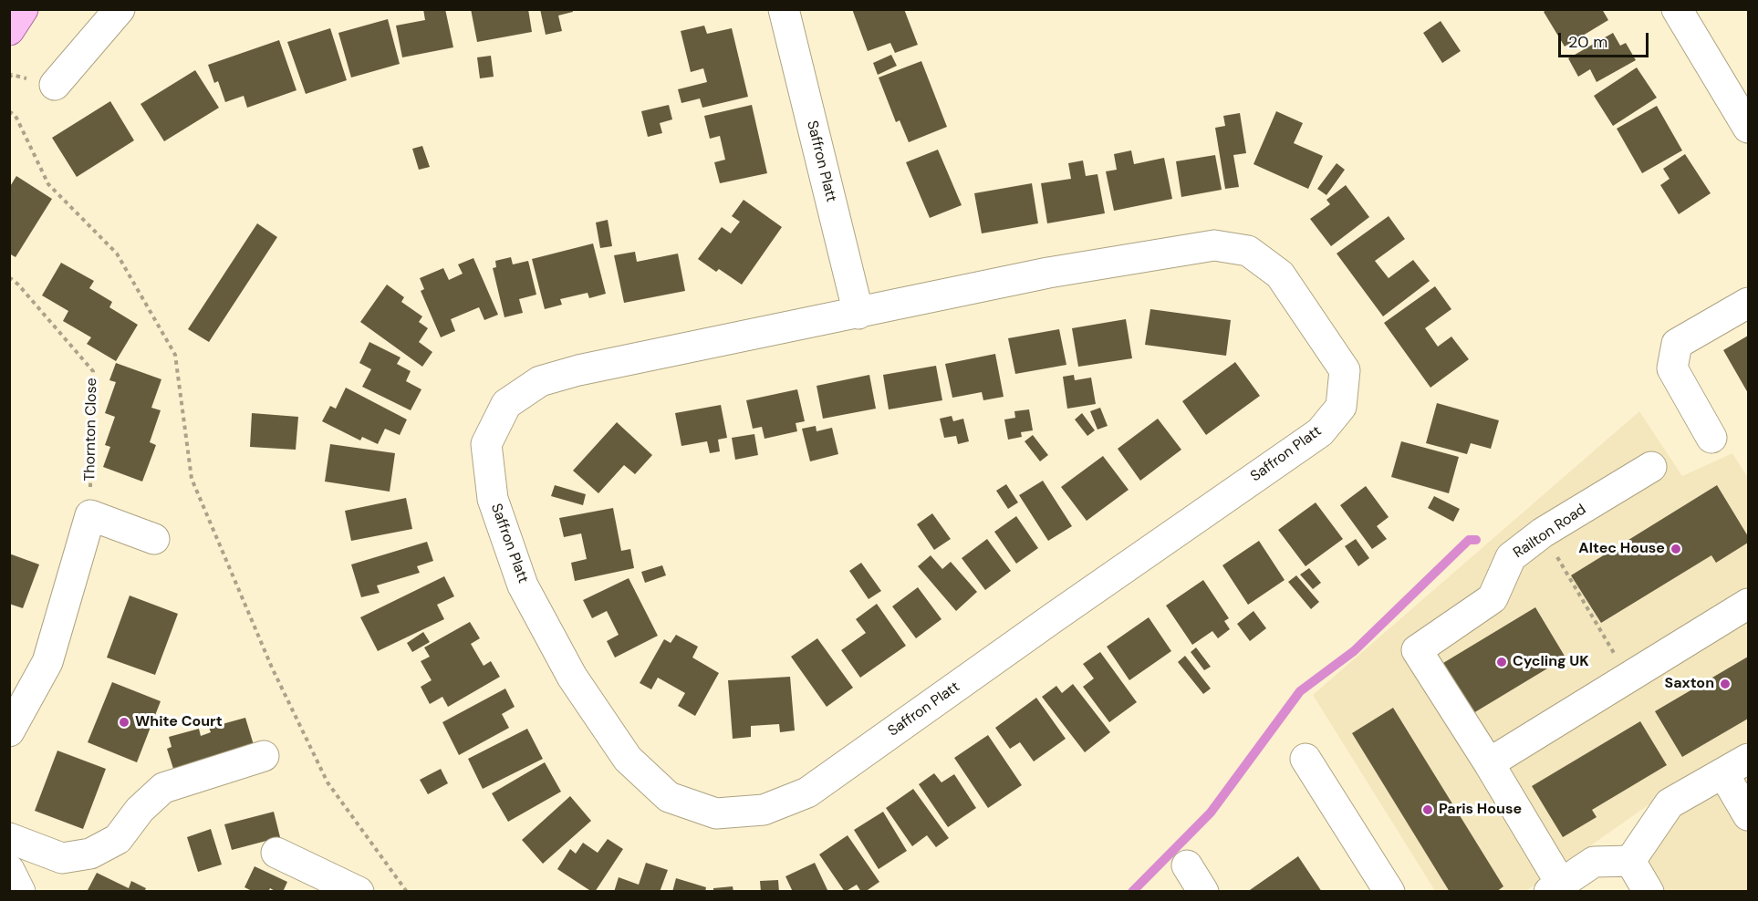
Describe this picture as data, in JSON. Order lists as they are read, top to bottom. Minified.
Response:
{"streets":{"street":["Saffron Platt","Railton Road"],"path":["Thornton Close"]},"places":["Altec House","Cycling UK","Saxton","White Court","Paris House"],"scale_bar":"20 m"}
